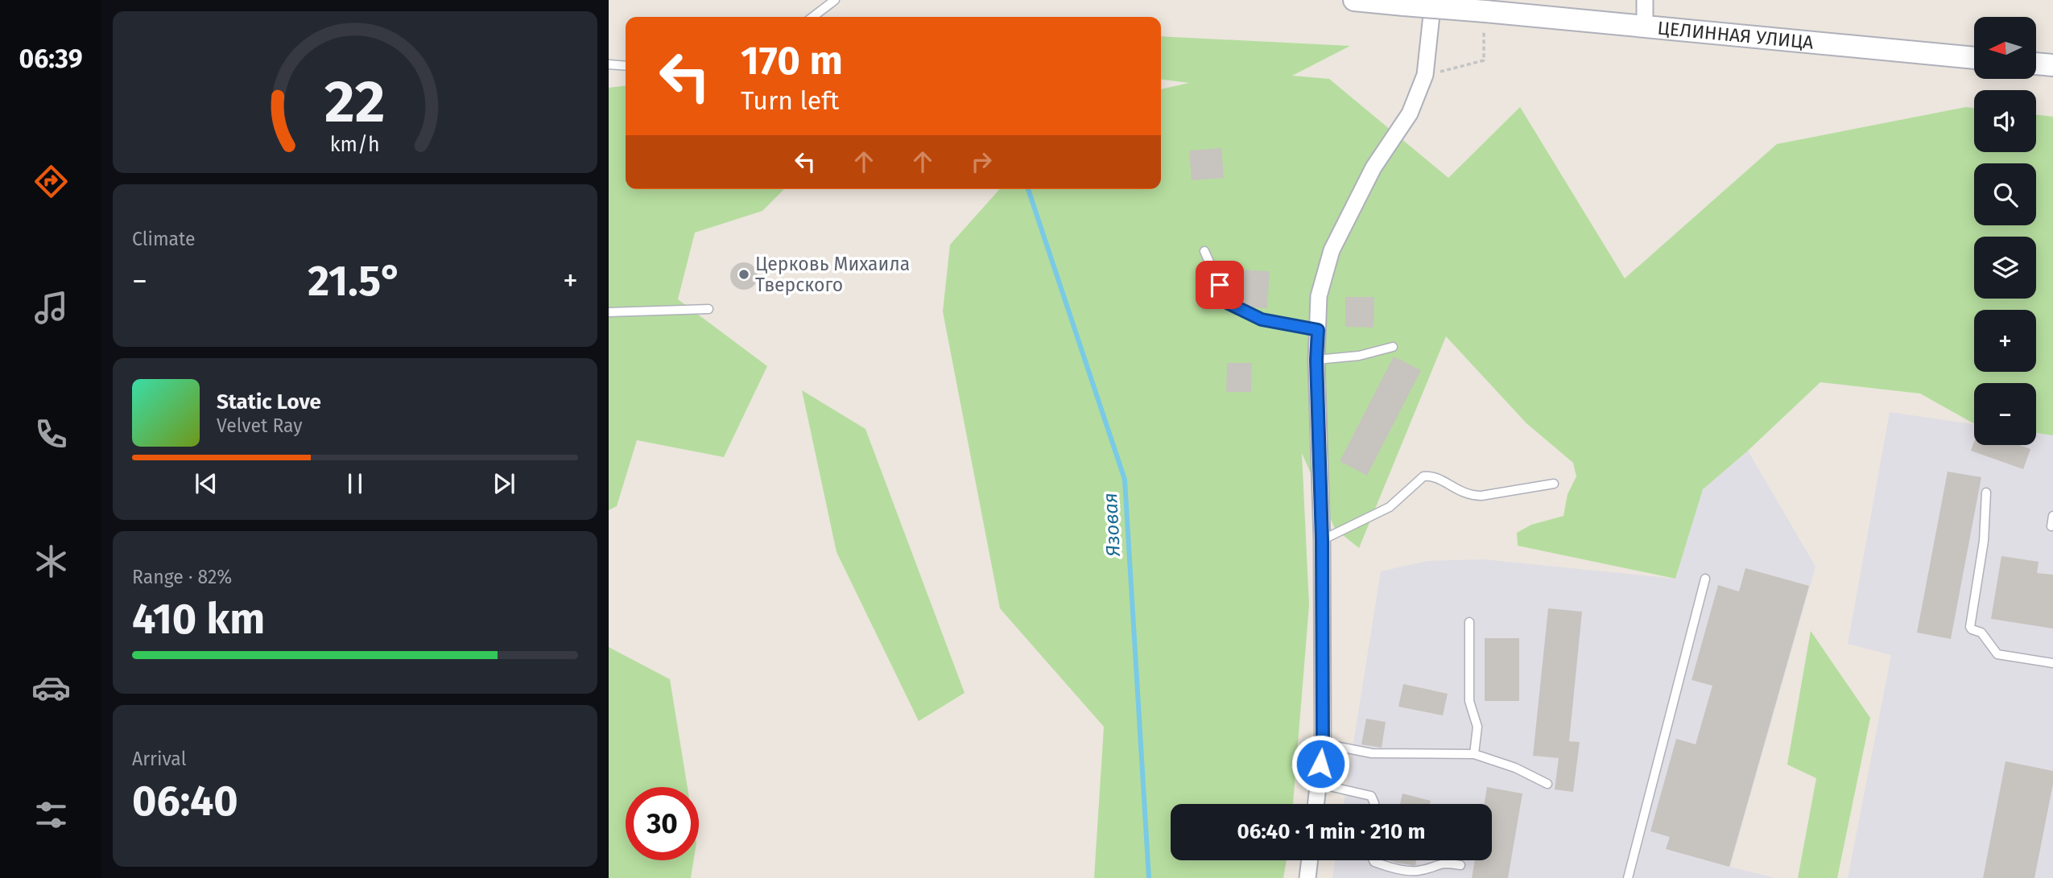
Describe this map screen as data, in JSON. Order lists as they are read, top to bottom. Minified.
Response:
{"streets":{"main road":["ЦЕЛИННАЯ УЛИЦА"]},"water":["Язовая"],"places":["Церковь Михаила Тверского"],"north":"left","page":{"tabs":"06:39","map_buttons":["+","−"],"turn":["170 m","Turn left"],"tile":["Climate",["Range · 82%","410 km"],["Arrival","06:40"]],"heat":["−","21.5°","+"],"song":["Static Love","Velvet Ray"],"limit":"30","trip":"06:40 · 1 min · 210 m","gauge":["22","km/h"]}}
